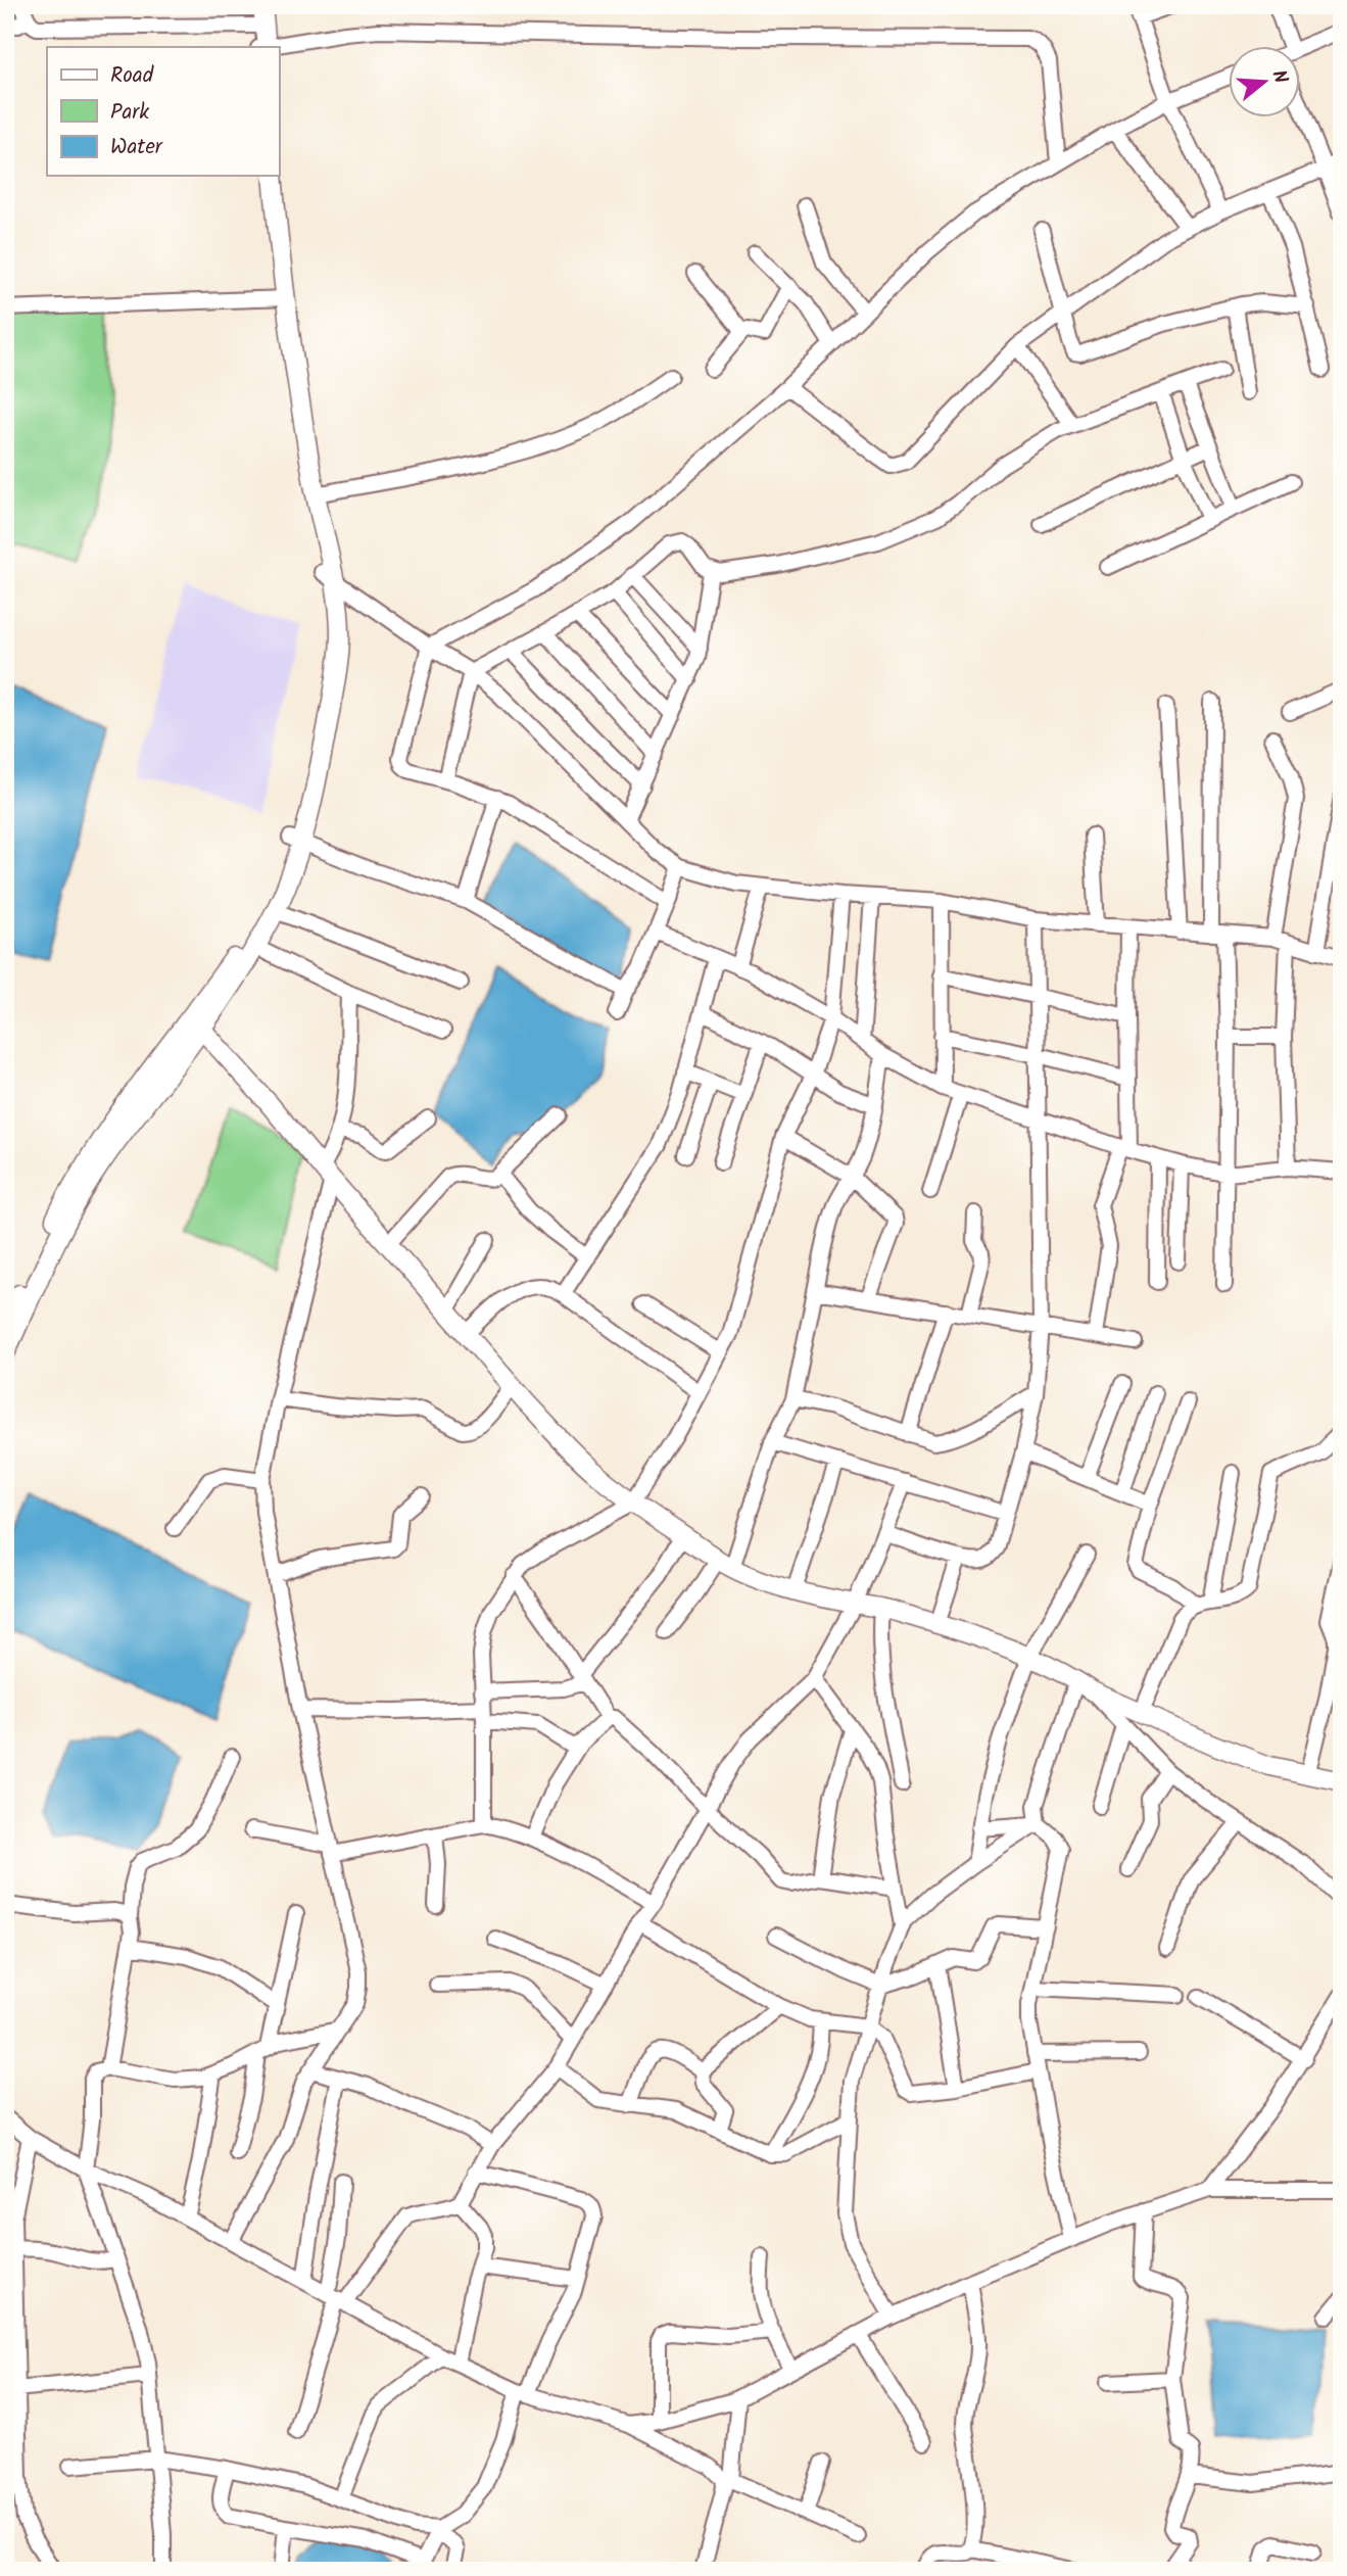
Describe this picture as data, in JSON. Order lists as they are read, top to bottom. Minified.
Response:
{"legend":["Road","Park","Water"],"north":"right"}
